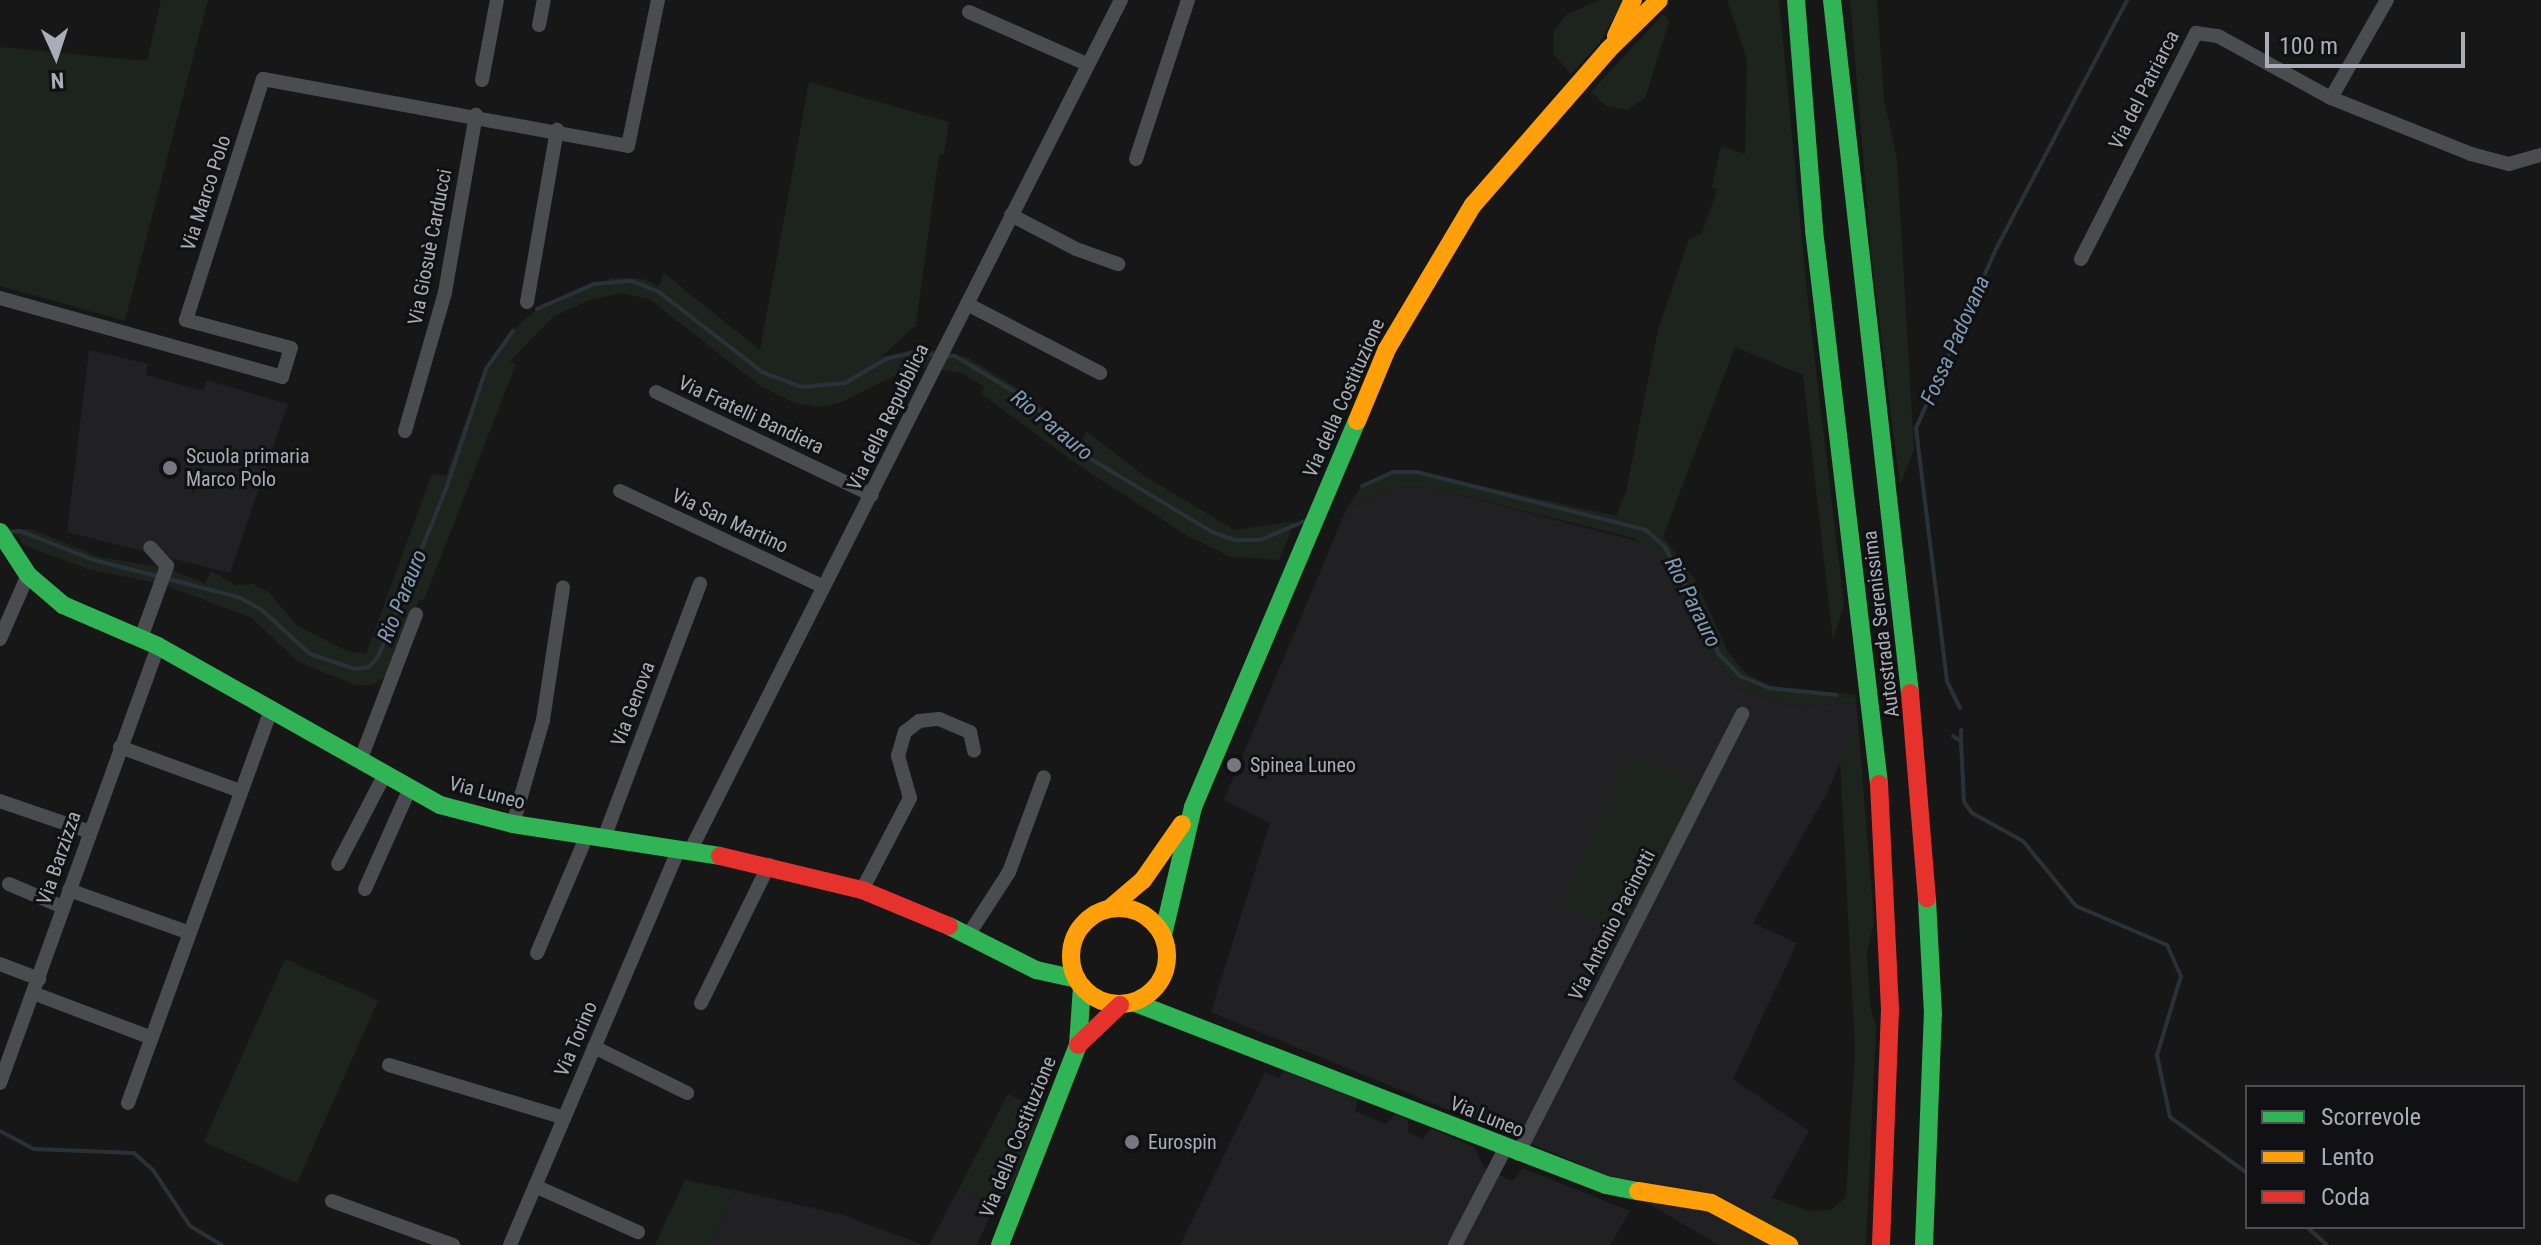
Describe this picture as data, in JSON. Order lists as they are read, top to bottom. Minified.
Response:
{"streets":{"main road":["Via della Costituzione","Autostrada Serenissima","Via Luneo"],"street":["Via del Patriarca","Via Marco Polo","Via Giosuè Carducci","Via Fratelli Bandiera","Via della Repubblica","Via San Martino","Via Genova","Via Barzizza","Via Antonio Pacinotti","Via Torino"]},"crossings":[["Via Marco Polo","Via Giosuè Carducci"],["Via della Costituzione","Via Luneo"],["Via Fratelli Bandiera","Via della Repubblica"],["Via della Repubblica","Via San Martino"],["Via della Repubblica","Via Luneo"],["Via della Repubblica","Via Torino"],["Via Genova","Via Luneo"],["Via Luneo","Via Barzizza"],["Via Luneo","Via Antonio Pacinotti"],["Via Luneo","Via Torino"]],"water":["Fossa Padovana","Rio Parauro"],"places":["Scuola primaria Marco Polo","Spinea Luneo","Eurospin"],"legend":["Scorrevole","Lento","Coda"],"scale_bar":"100 m","north":"bottom"}
